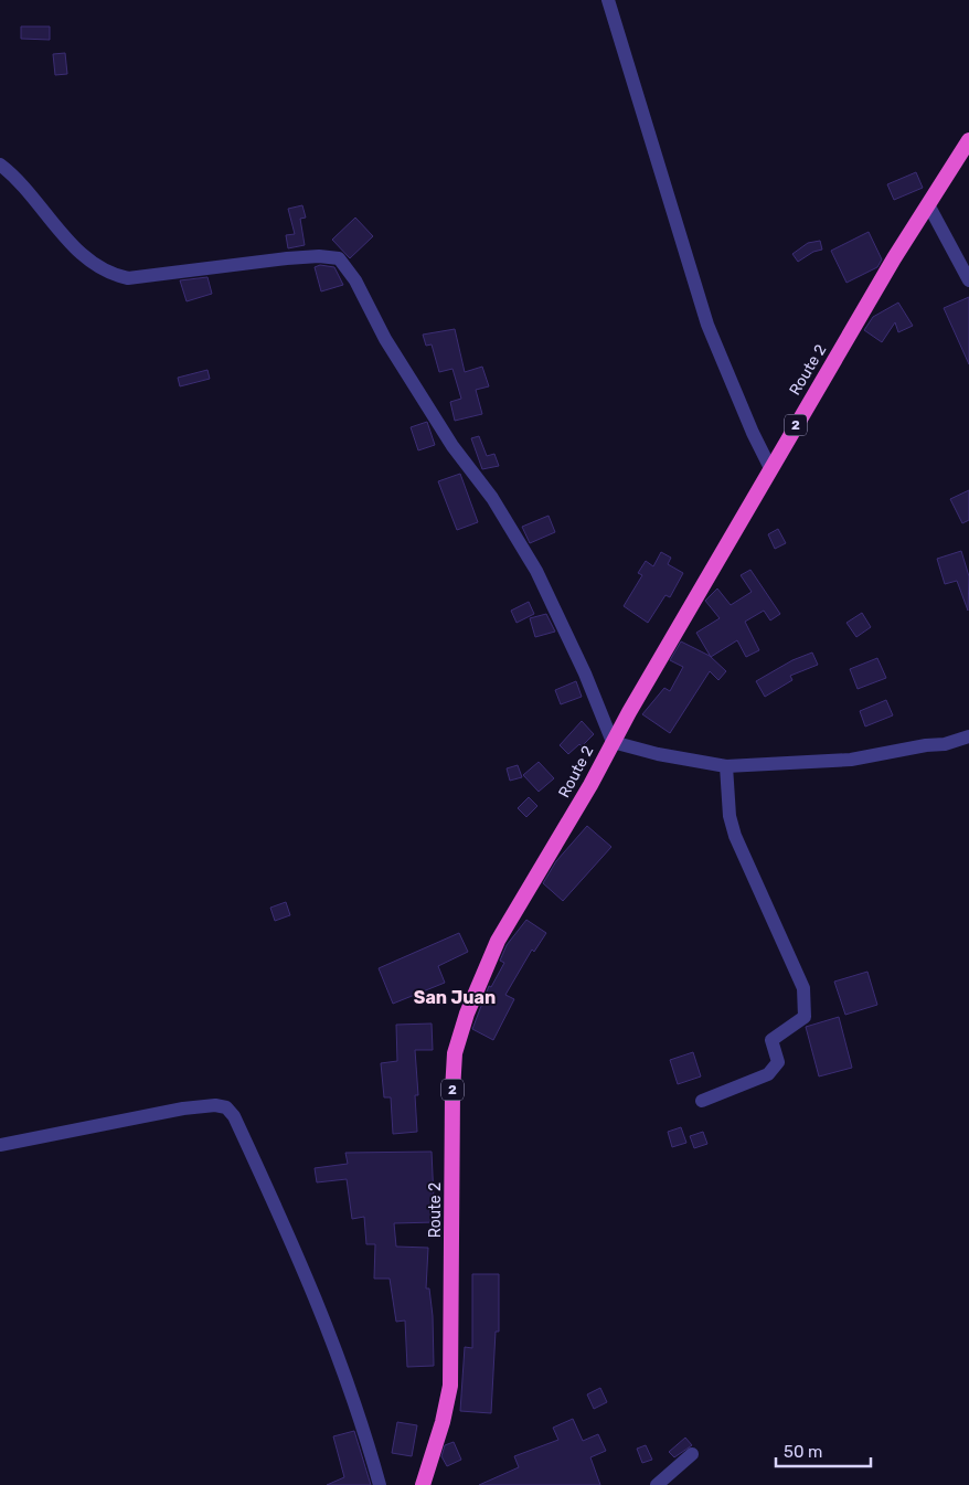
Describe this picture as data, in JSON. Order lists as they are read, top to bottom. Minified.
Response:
{"streets":{"highway":["Route 2","2"]},"districts":["San Juan"],"scale_bar":"50 m"}
